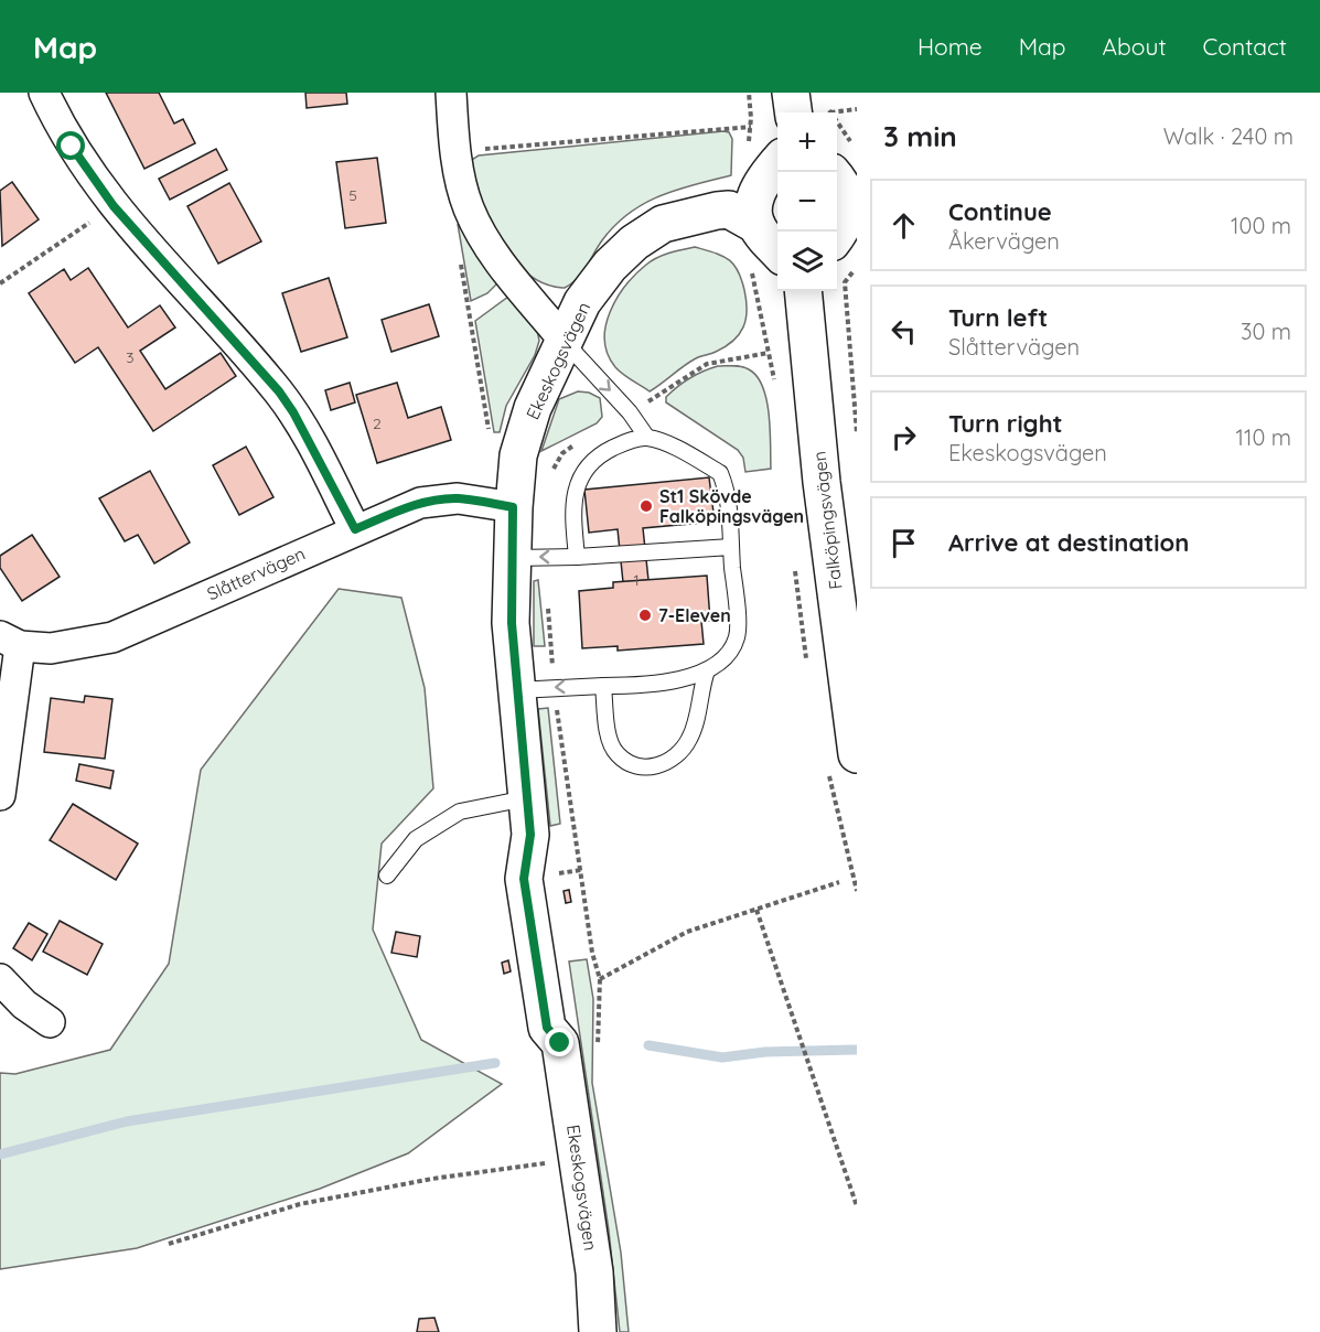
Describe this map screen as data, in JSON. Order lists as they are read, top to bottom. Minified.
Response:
{"streets":{"street":["Ekeskogsvägen","Falköpingsvägen","Slåttervägen"]},"crossings":[["Ekeskogsvägen","Slåttervägen"]],"places":["St1 Skövde Falköpingsvägen","7-Eleven"],"house_numbers":["5","3","2","1"],"page":{"header":"Map","nav":["Home","Map","About","Contact"],"heading":["3 min","Walk · 240 m"],"map_buttons":["+","−"],"list":[["Continue","Åkervägen","100 m"],["Turn left","Slåttervägen","30 m"],["Turn right","Ekeskogsvägen","110 m"],"Arrive at destination"]}}
